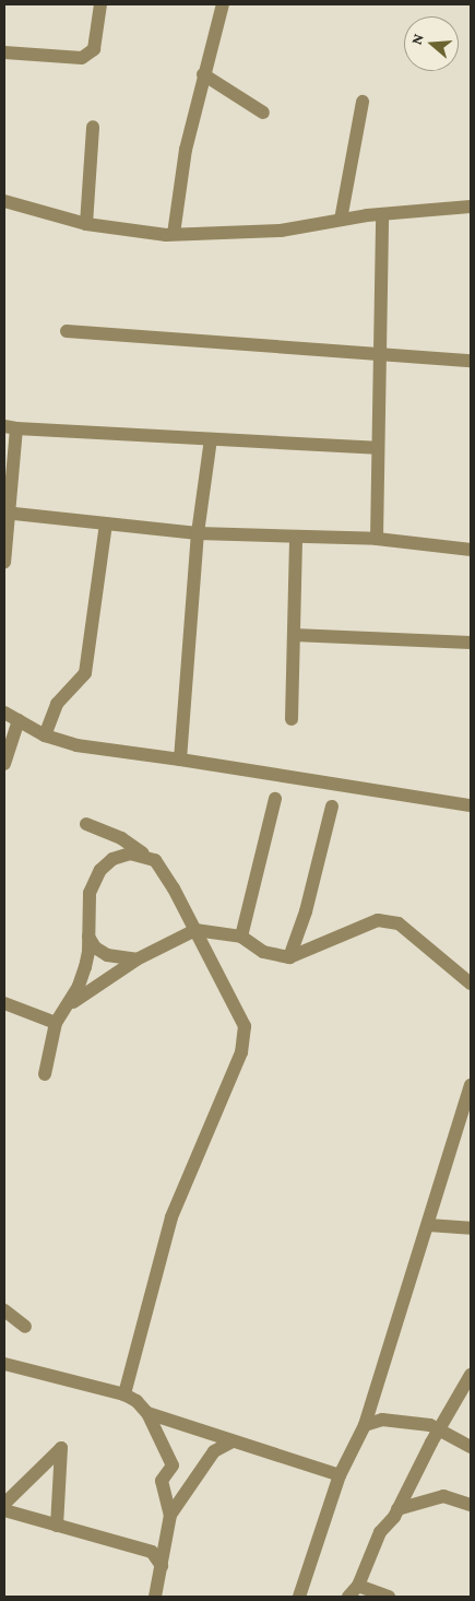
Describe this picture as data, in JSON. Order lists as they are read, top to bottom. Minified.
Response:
{"north":"left"}
